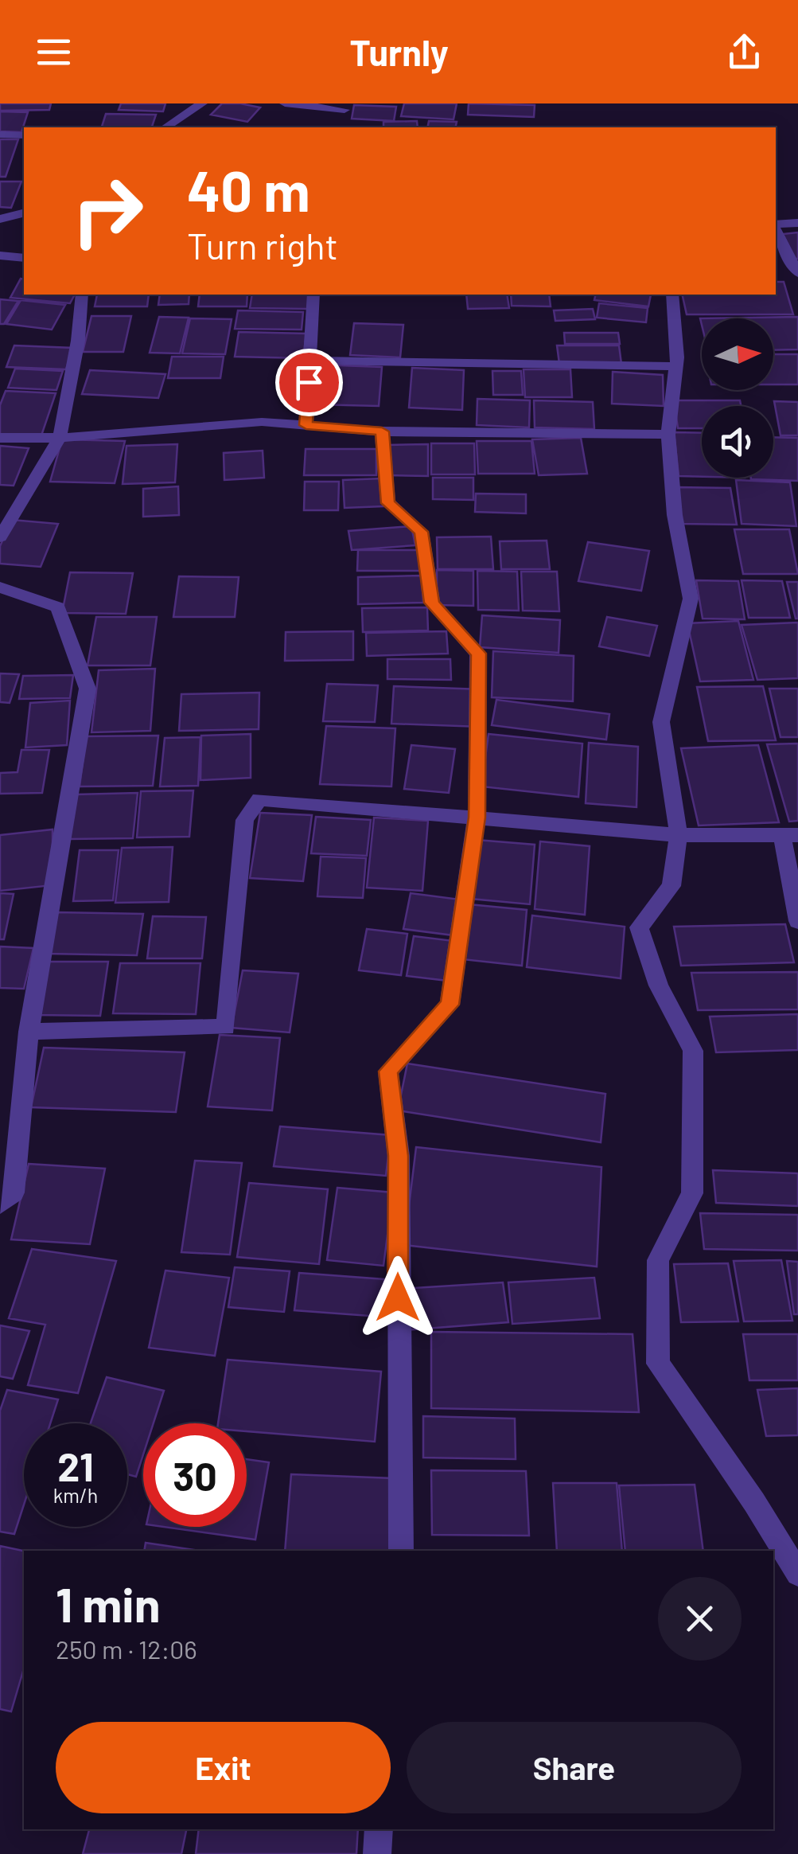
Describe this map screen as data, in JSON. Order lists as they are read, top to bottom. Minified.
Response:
{"north":"right","page":{"header":"Turnly","turn":["40 m","Turn right"],"speed":"21 km/h","limit":"30","heading":["1 min","250 m · 12:06"],"buttons":["Exit","Share"]}}
